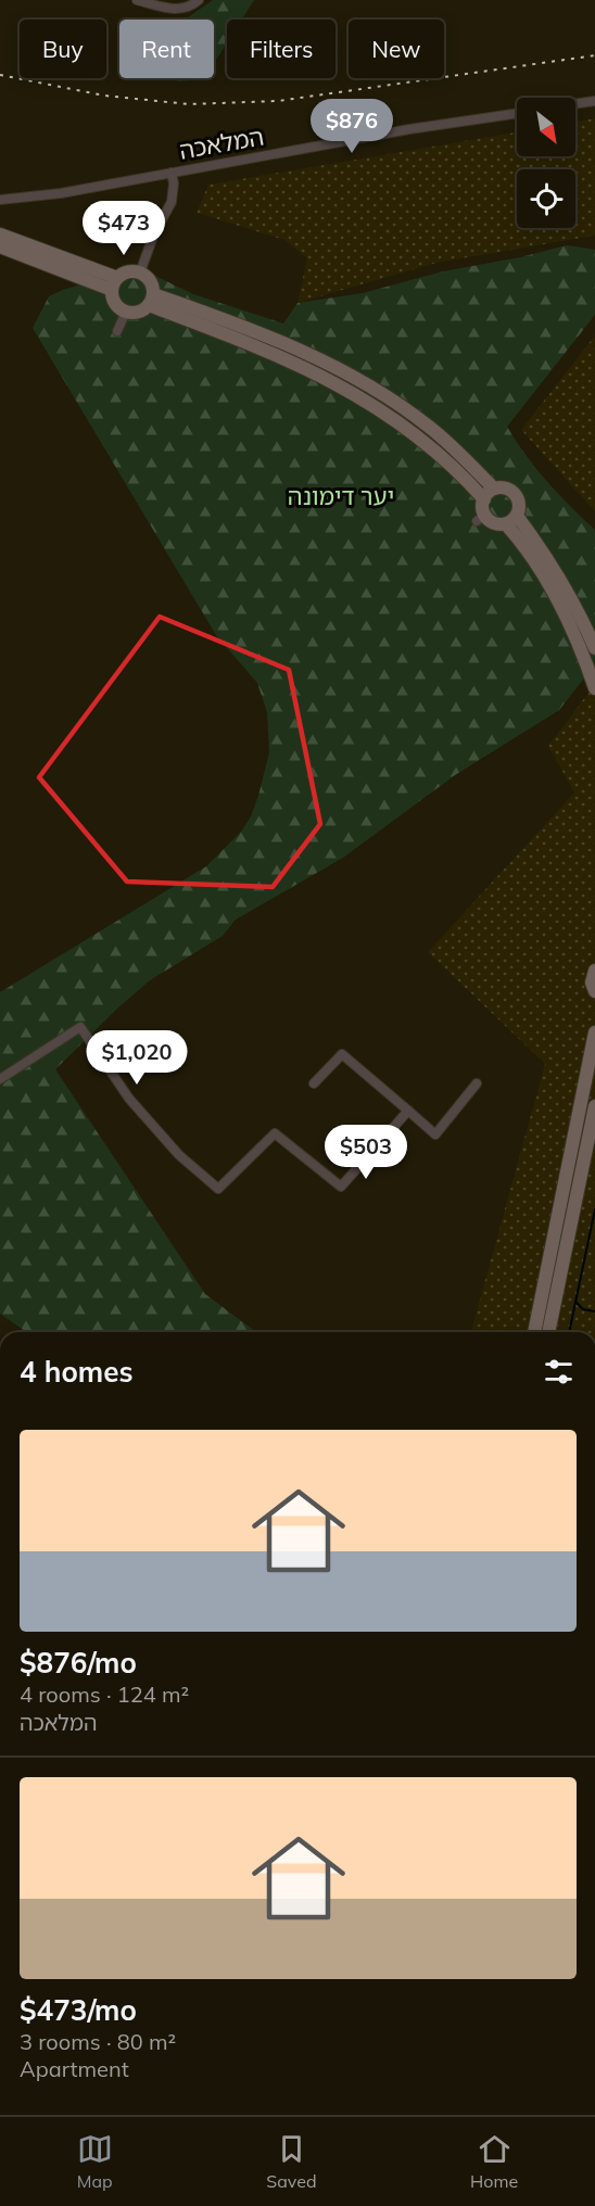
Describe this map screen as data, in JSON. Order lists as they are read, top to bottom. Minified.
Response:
{"streets":{"street":["המלאכה"]},"parks":["יער דימונה"],"north":"bottom right","page":{"chip":["Buy","Rent","Filters","New"],"price":["$876","$473","$1,020","$503"],"heading":"4 homes","list":[{"name":"$876/mo","note":"4 rooms · 124 m² · המלאכה"},{"name":"$473/mo","note":"3 rooms · 80 m² · Apartment"}],"tabs":["Map","Saved","Home"]}}
